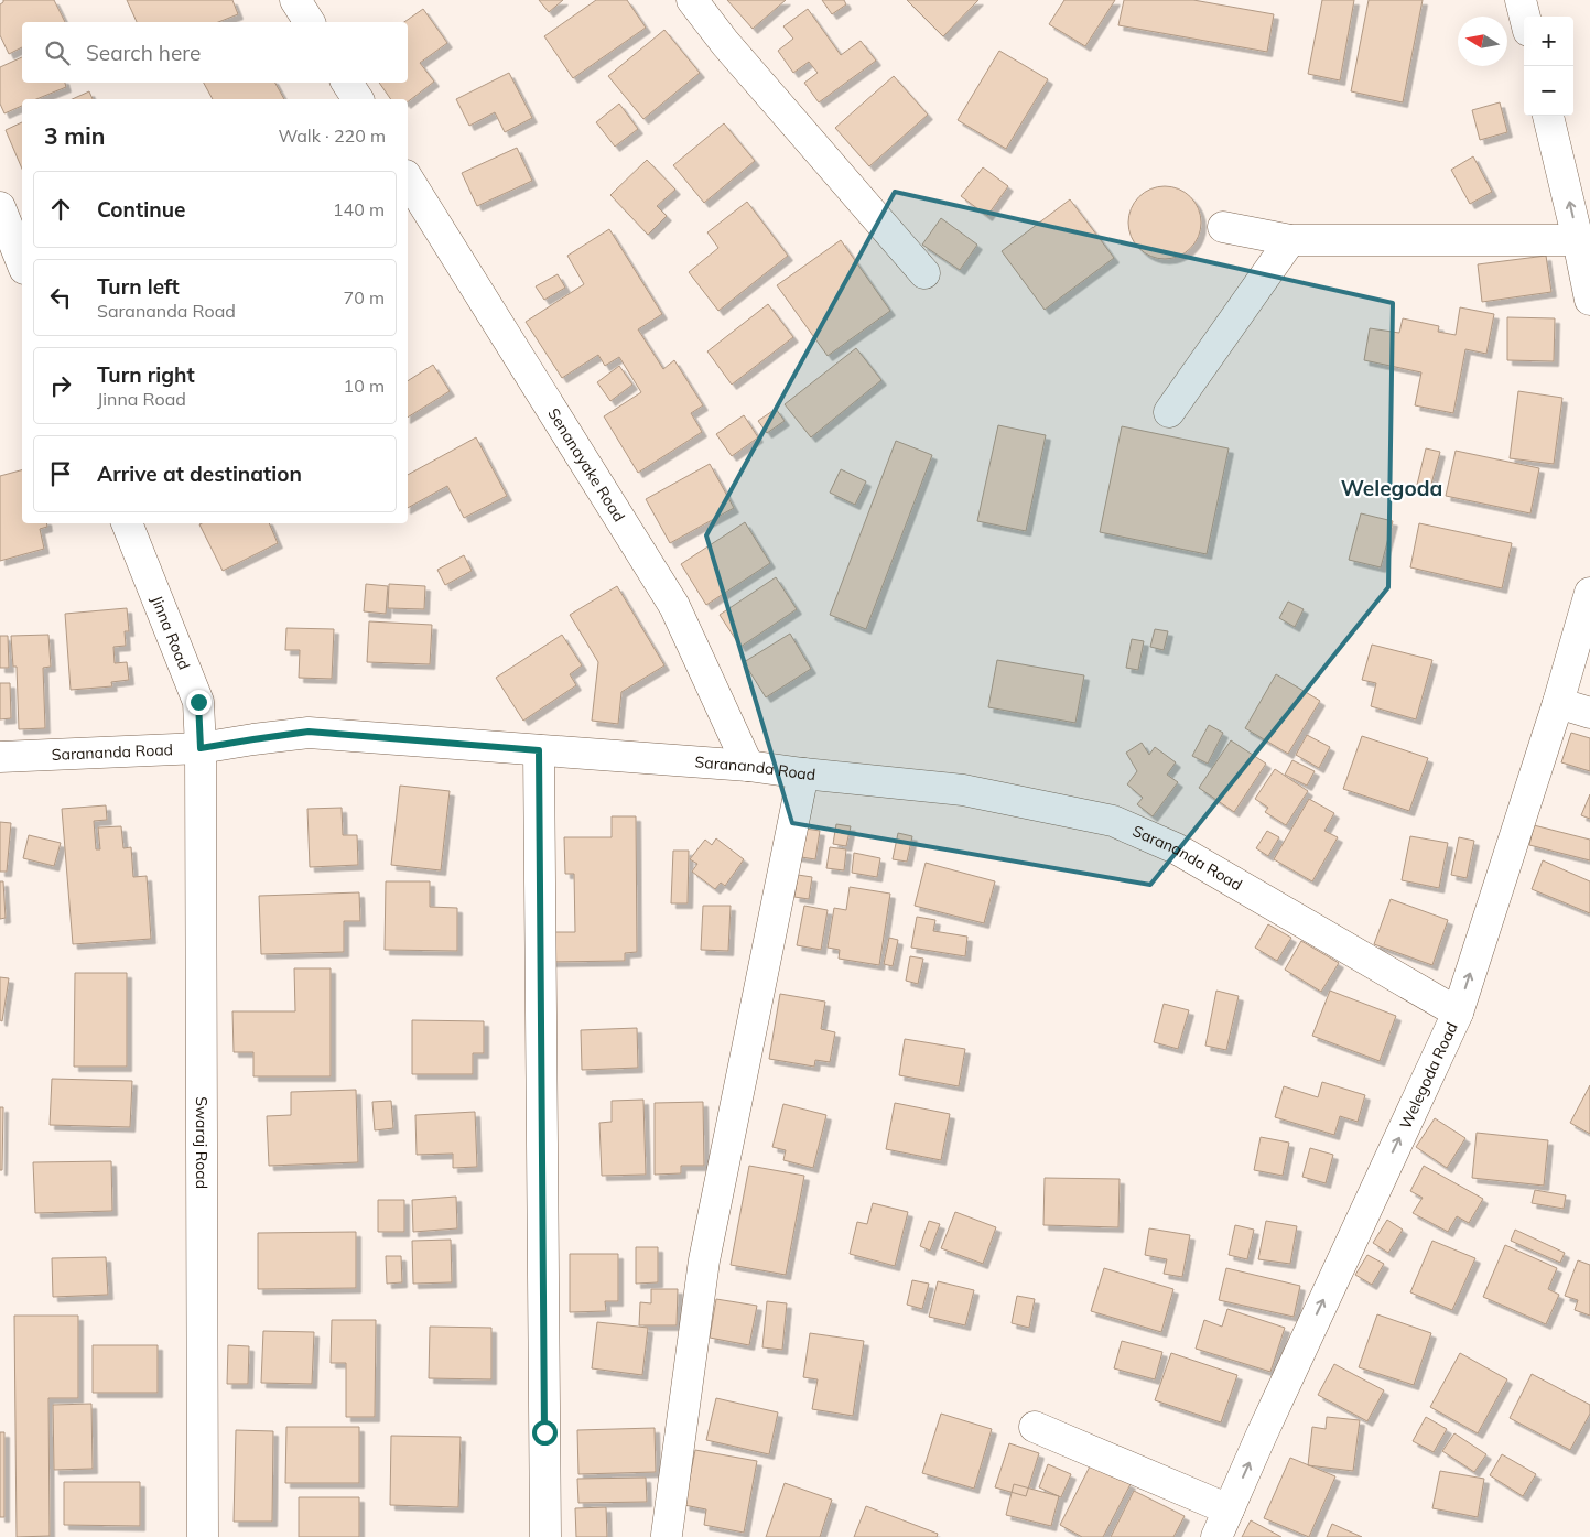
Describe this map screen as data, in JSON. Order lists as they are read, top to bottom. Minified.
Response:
{"streets":{"street":["Senanayake Road","Jinna Road","Sarananda Road","Welegoda Road","Swaraj Road"]},"crossings":[["Senanayake Road","Sarananda Road"],["Jinna Road","Sarananda Road"],["Jinna Road","Swaraj Road"],["Sarananda Road","Welegoda Road"],["Sarananda Road","Swaraj Road"]],"one_way":["Welegoda Road"],"districts":["Welegoda"],"north":"left","page":{"map_buttons":["+","−"],"search":"Search here","heading":["3 min","Walk · 220 m"],"list":[["Continue","140 m"],["Turn left","Sarananda Road","70 m"],["Turn right","Jinna Road","10 m"],"Arrive at destination"]}}
